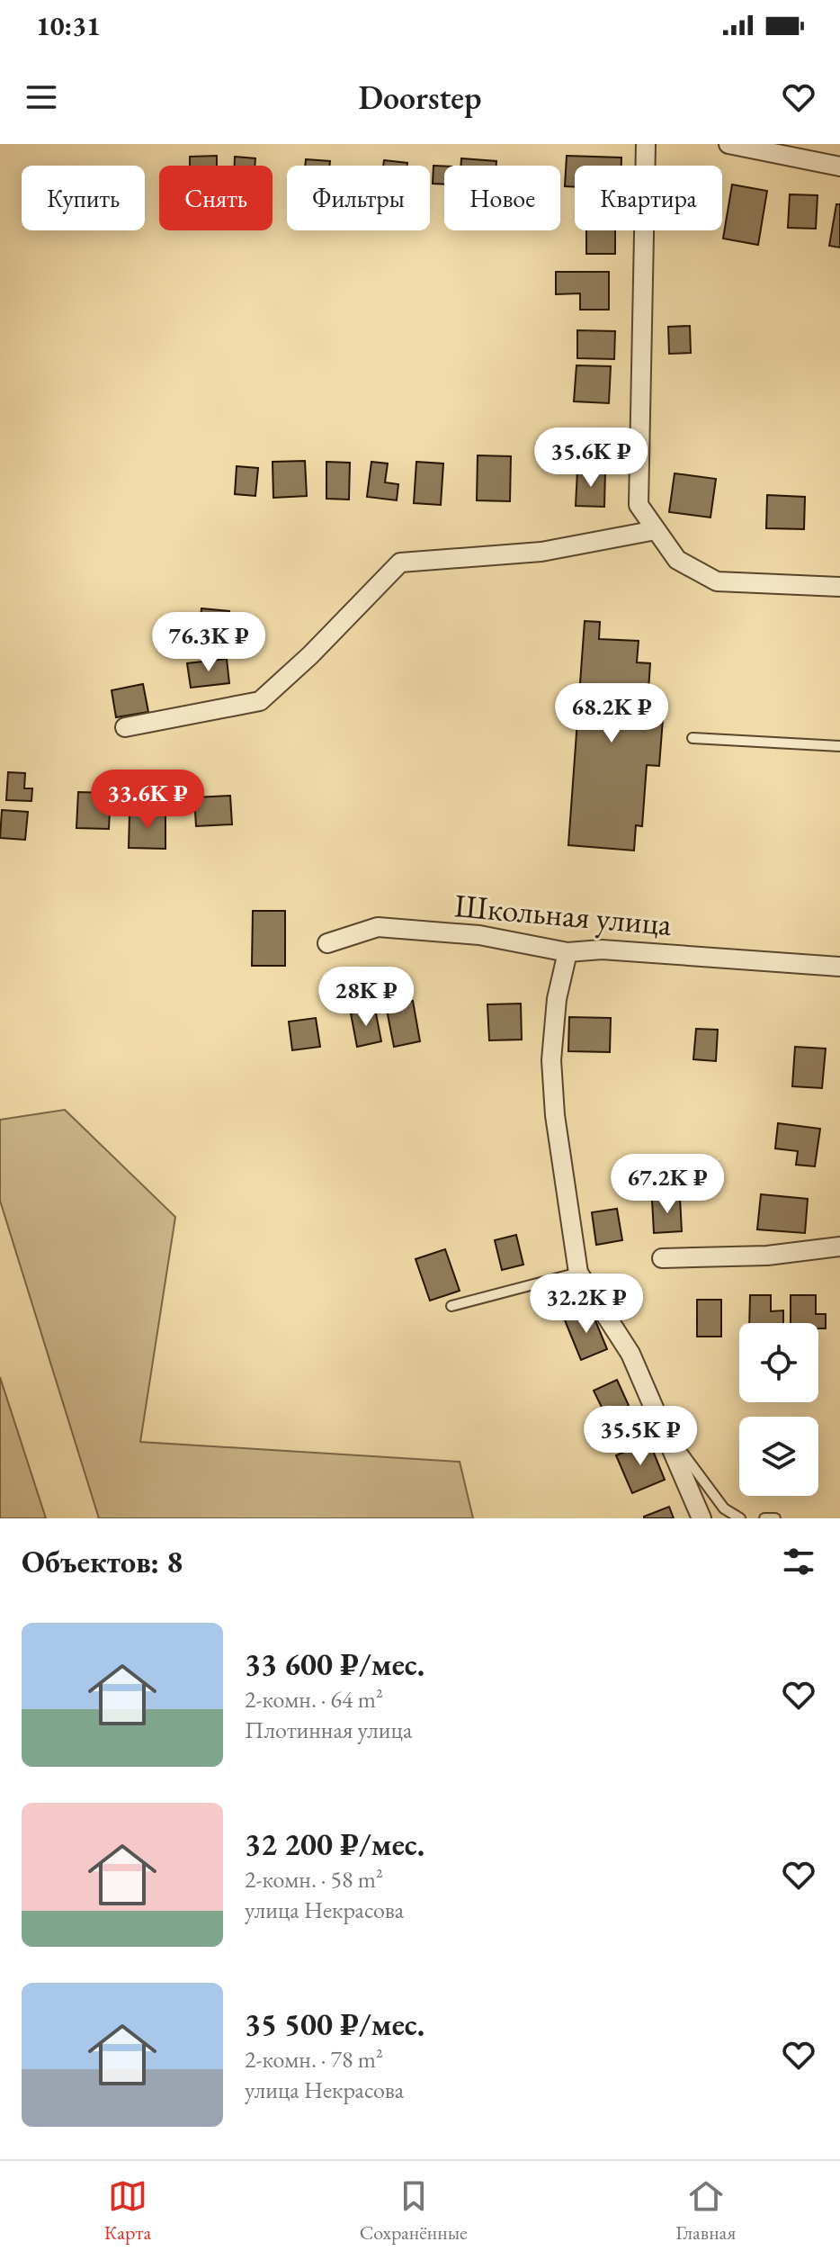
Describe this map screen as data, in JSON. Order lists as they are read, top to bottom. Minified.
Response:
{"streets":{"street":["Школьная улица"]},"page":{"status":"10:31","header":"Doorstep","chip":["Купить","Снять","Фильтры","Новое","Квартира"],"price":["35.6K ₽","76.3K ₽","68.2K ₽","33.6K ₽","28K ₽","67.2K ₽","32.2K ₽","35.5K ₽"],"heading":"Объектов: 8","list":[{"name":"33 600 ₽/мес.","note":"2-комн. · 64 m² · Плотинная улица"},{"name":"32 200 ₽/мес.","note":"2-комн. · 58 m² · улица Некрасова"},{"name":"35 500 ₽/мес.","note":"2-комн. · 78 m² · улица Некрасова"}],"tabs":["Карта","Сохранённые","Главная"]}}
